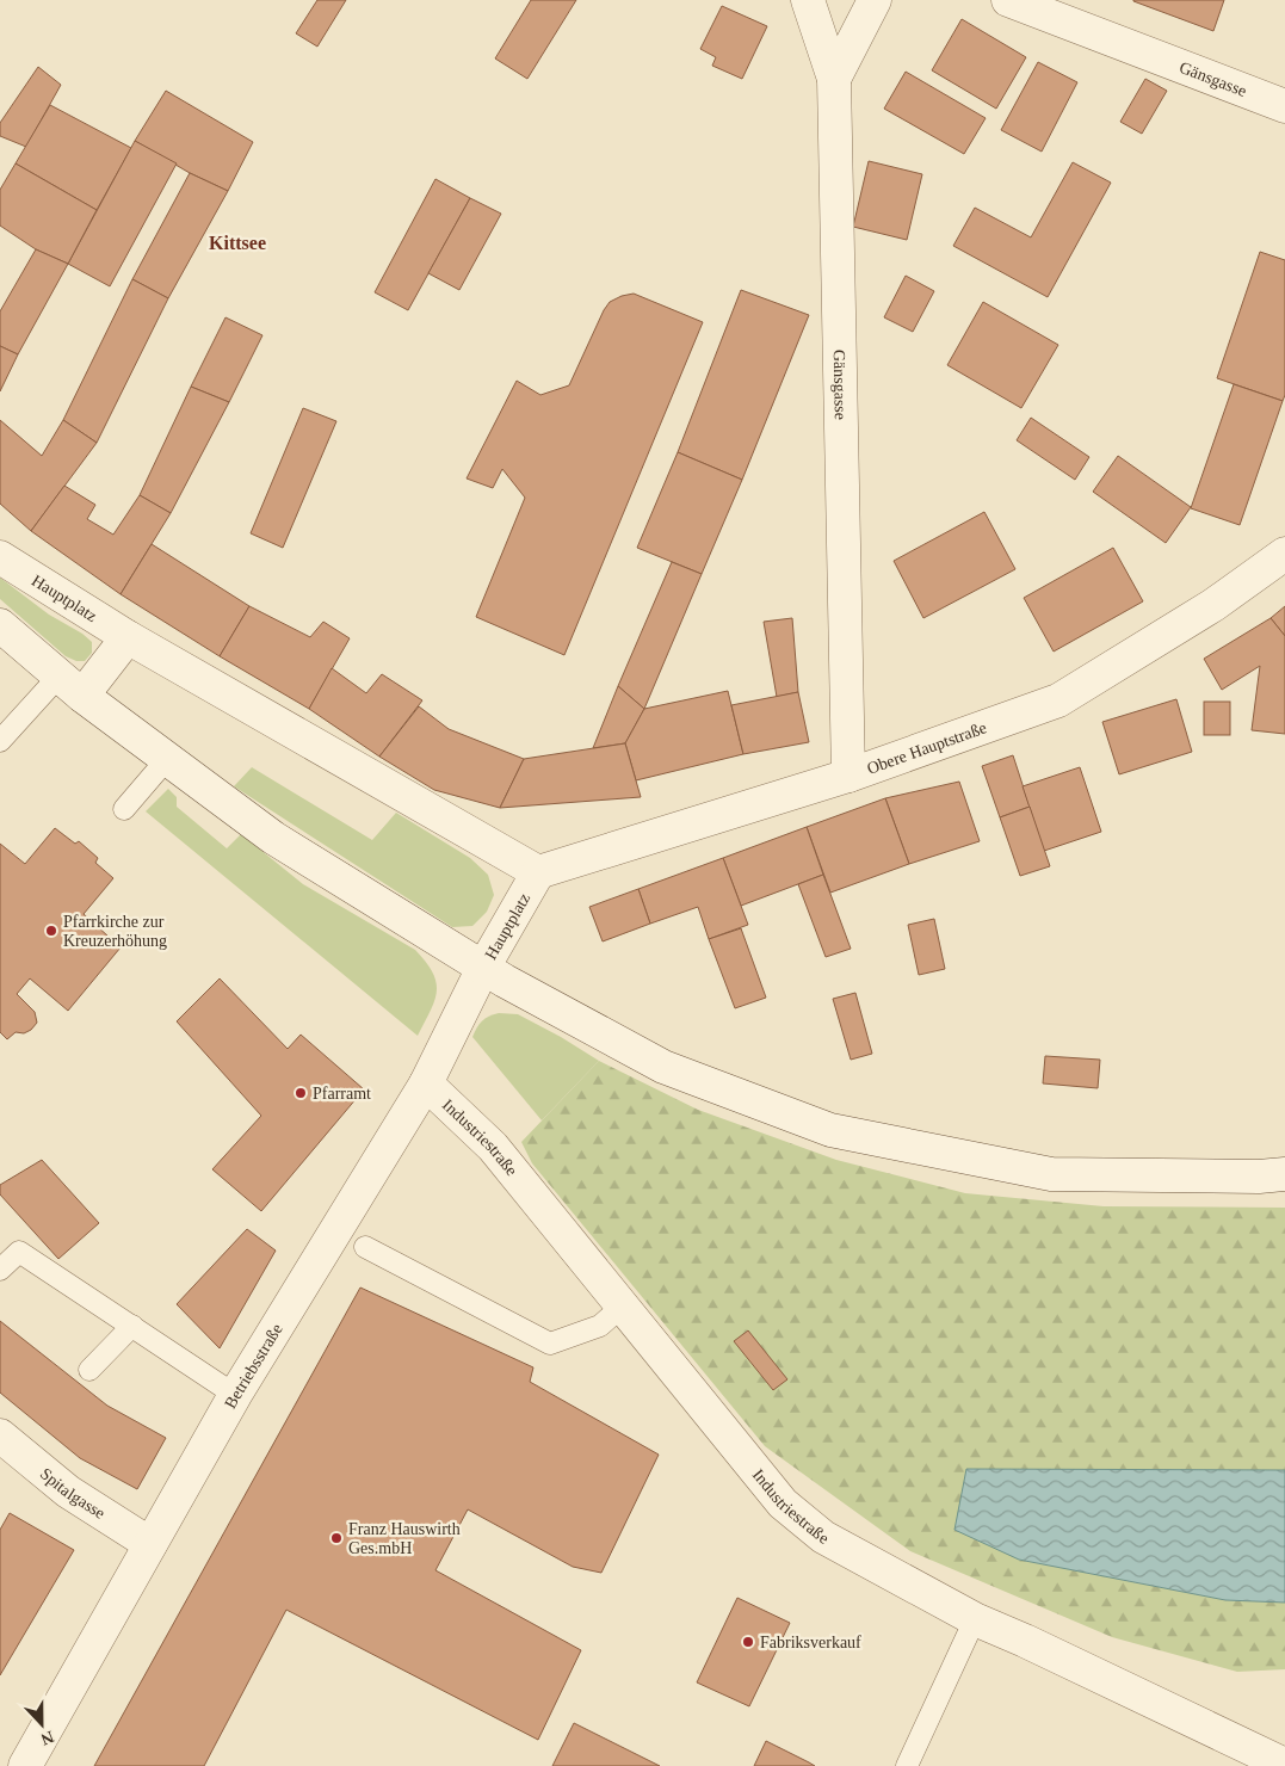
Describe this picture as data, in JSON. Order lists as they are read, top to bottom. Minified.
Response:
{"streets":{"street":["Gänsgasse","Hauptplatz","Obere Hauptstraße","Industriestraße","Betriebsstraße","Spitalgasse"]},"crossings":[["Gänsgasse","Obere Hauptstraße"],["Hauptplatz","Obere Hauptstraße"],["Hauptplatz","Betriebsstraße"],["Industriestraße","Betriebsstraße"],["Betriebsstraße","Spitalgasse"]],"districts":["Kittsee"],"places":["Pfarrkirche zur Kreuzerhöhung","Pfarramt","Franz Hauswirth Ges.mbH","Fabriksverkauf"],"north":"bottom"}
